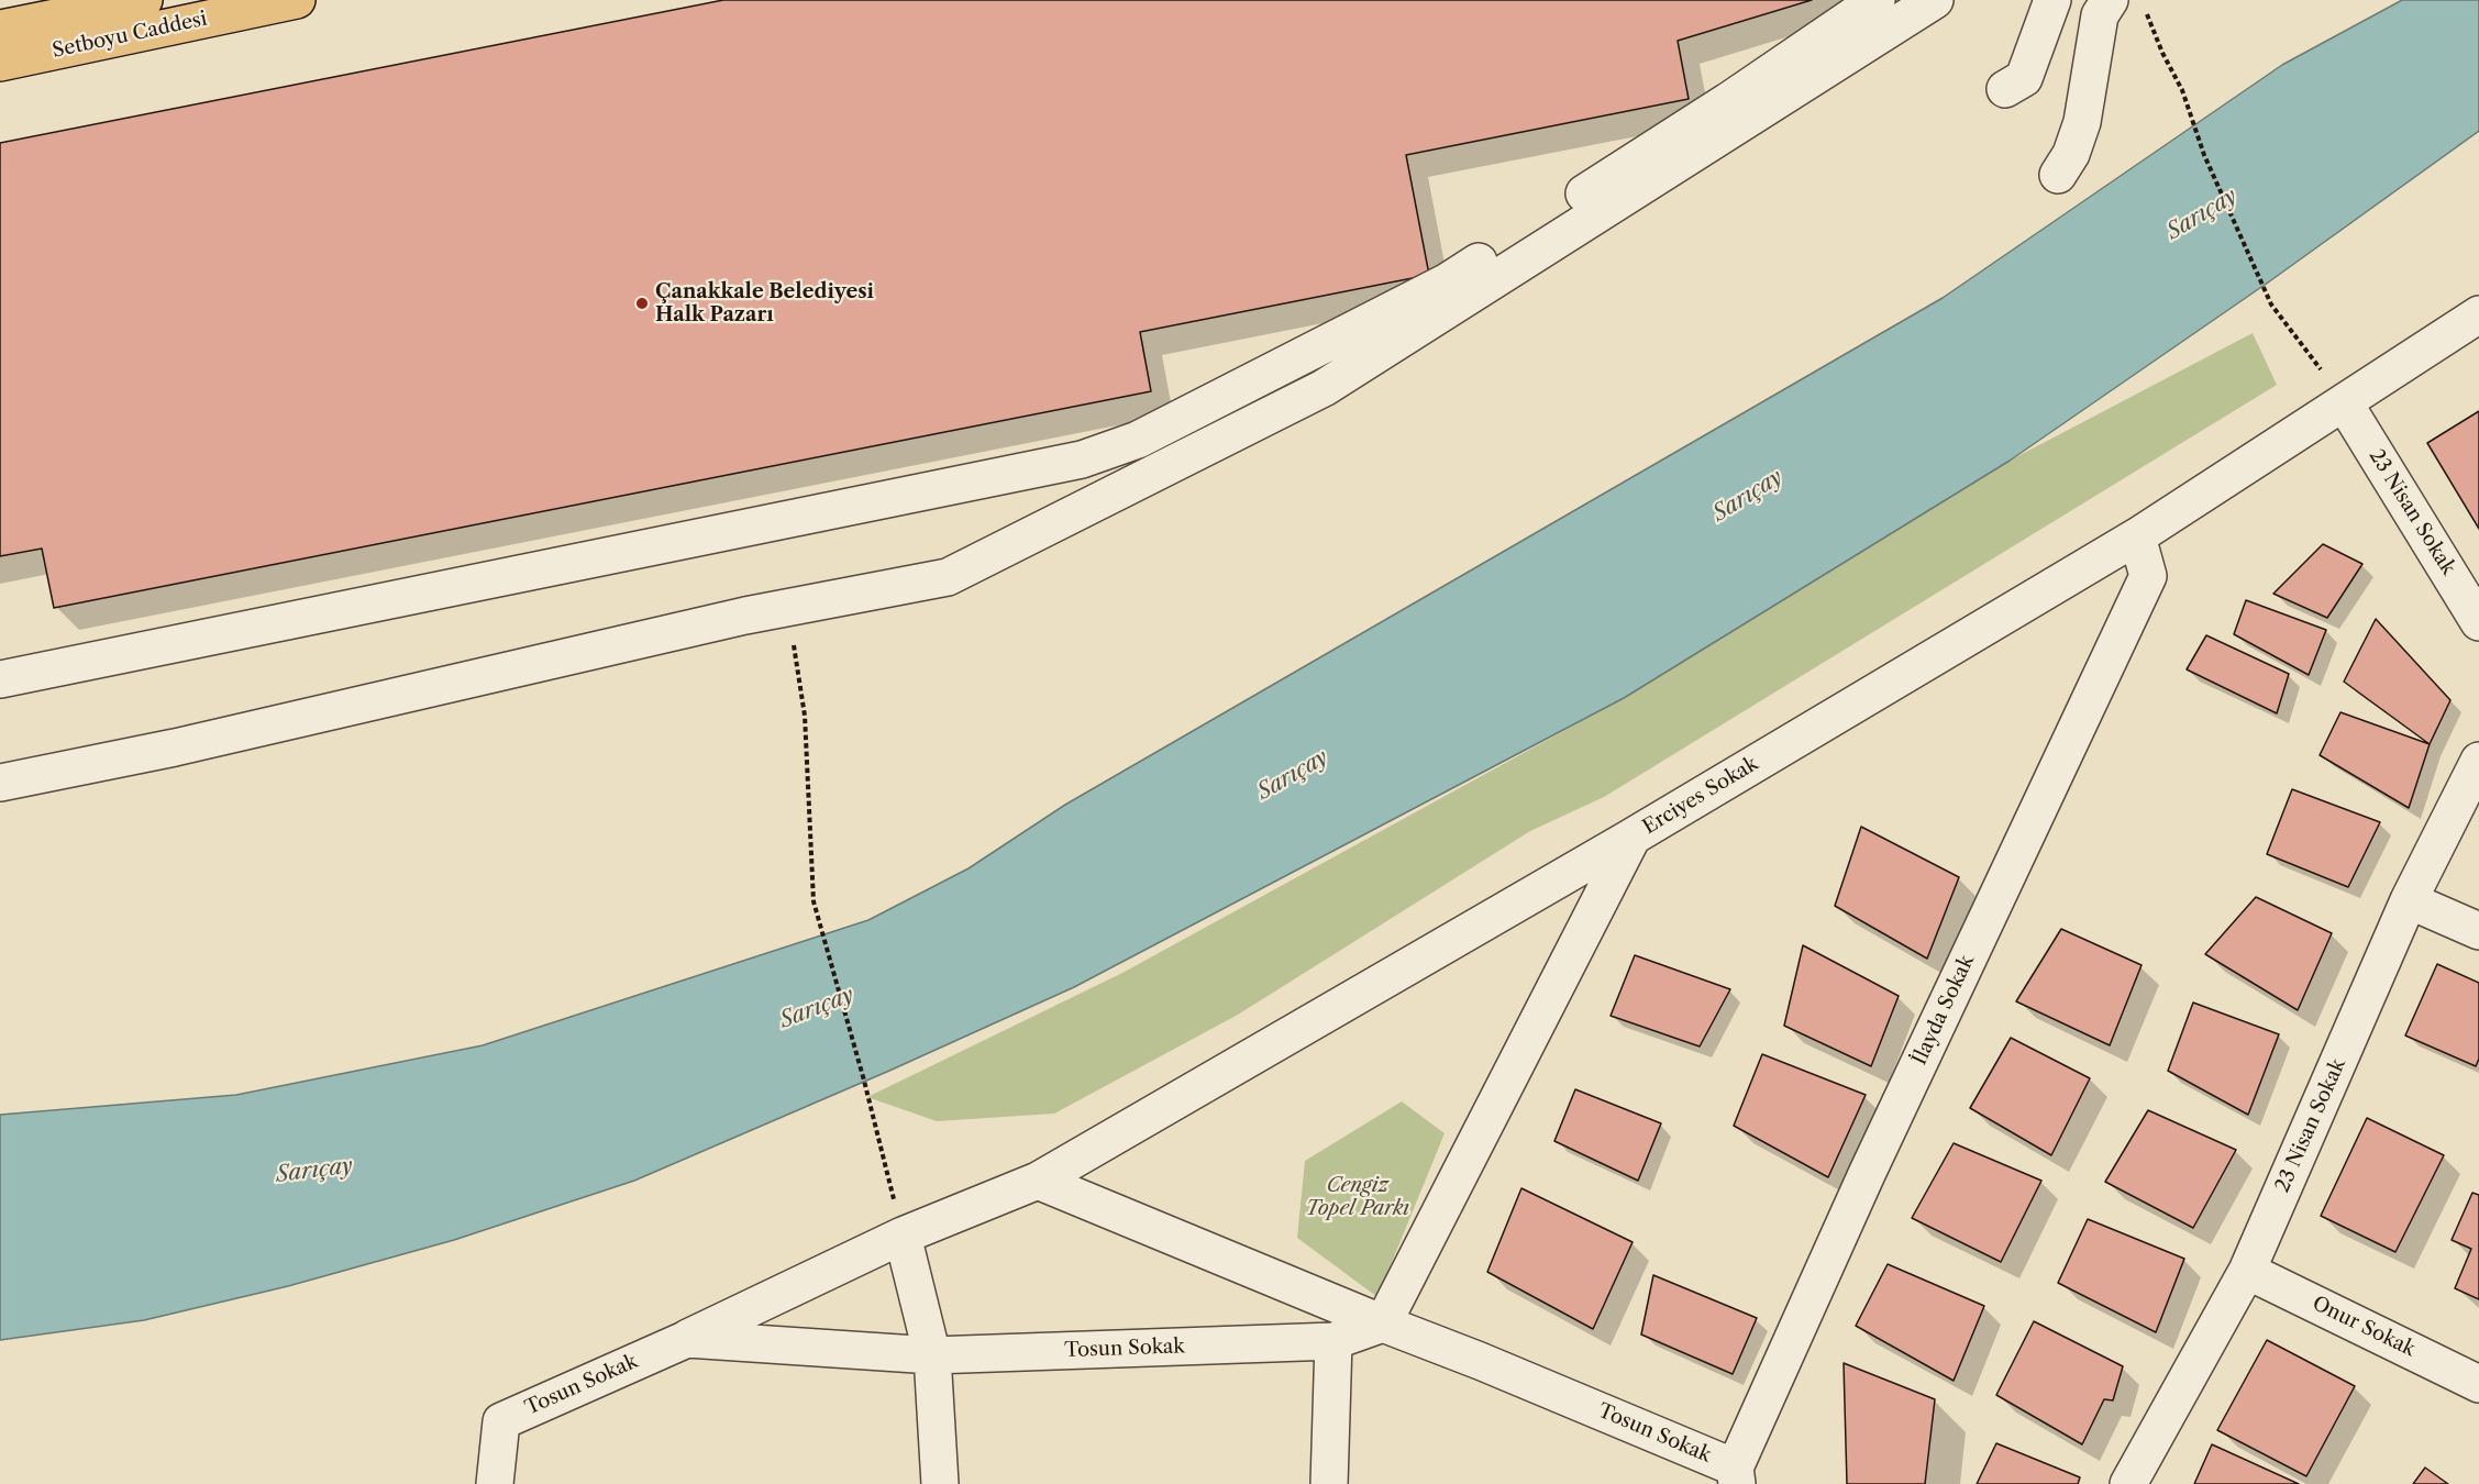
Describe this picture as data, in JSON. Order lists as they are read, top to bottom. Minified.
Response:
{"streets":{"main road":["Setboyu Caddesi"],"street":["23 Nisan Sokak","Erciyes Sokak","İlayda Sokak","Onur Sokak","Tosun Sokak"]},"crossings":[["23 Nisan Sokak","Erciyes Sokak"],["23 Nisan Sokak","Onur Sokak"],["Erciyes Sokak","İlayda Sokak"],["Erciyes Sokak","Tosun Sokak"],["İlayda Sokak","Tosun Sokak"]],"water":["Sarıçay"],"parks":["Cengiz Topel Parkı"],"places":["Çanakkale Belediyesi Halk Pazarı"]}
